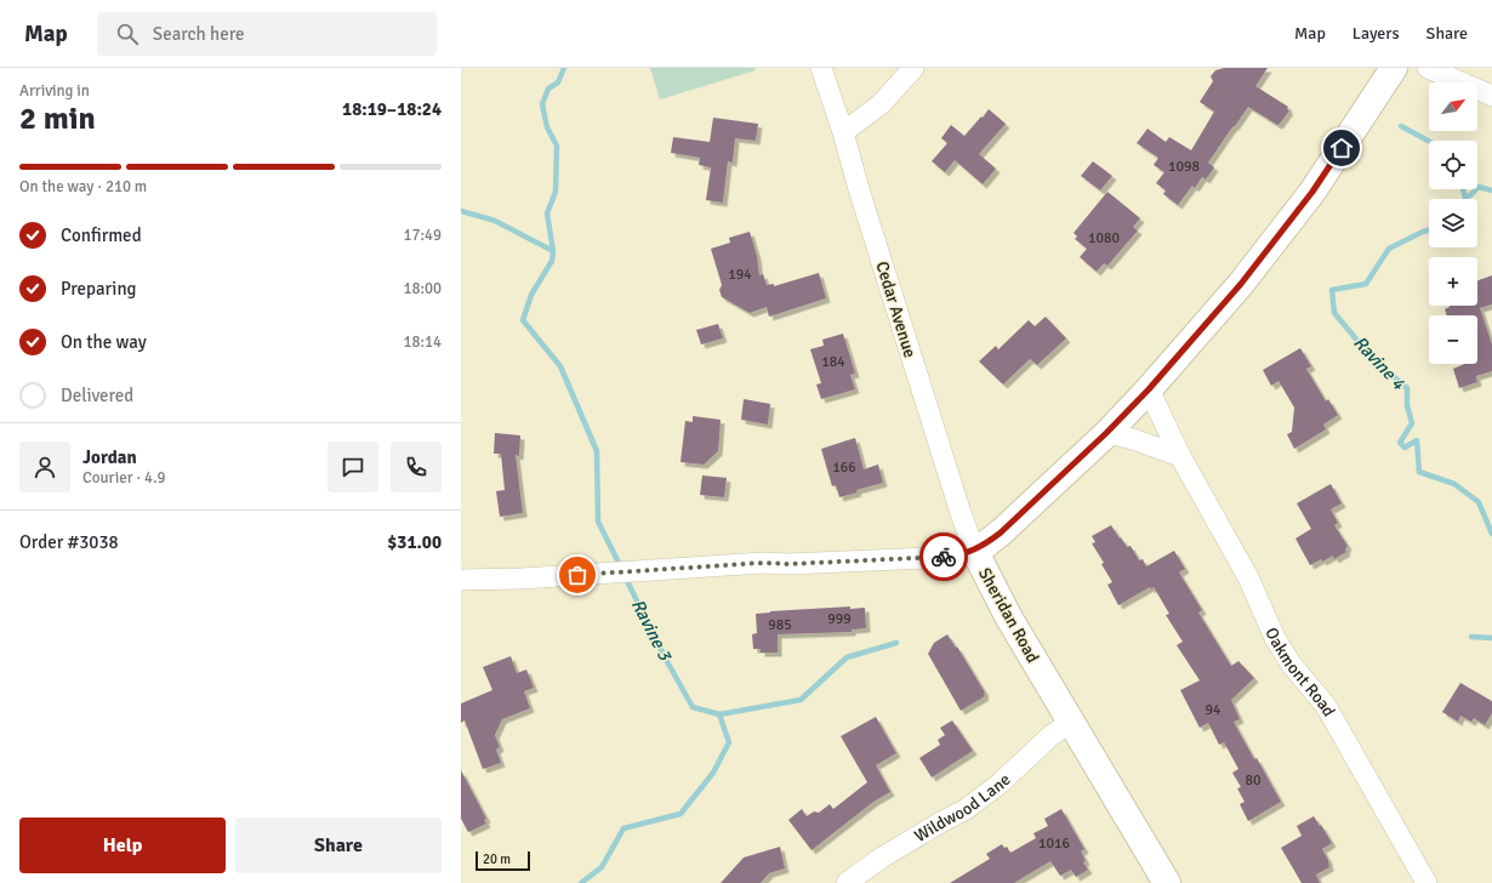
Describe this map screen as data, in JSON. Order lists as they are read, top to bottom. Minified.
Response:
{"streets":{"street":["Cedar Avenue","Sheridan Road","Oakmont Road","Wildwood Lane"]},"crossings":[["Cedar Avenue","Sheridan Road"],["Sheridan Road","Oakmont Road"],["Sheridan Road","Wildwood Lane"]],"water":["Ravine 4","Ravine 3"],"house_numbers":["1098","1080","194","184","166","999","985","94","80","1016"],"scale_bar":"20 m","north":"top right","page":{"header":"Map","search":"Search here","nav":["Map","Layers","Share"],"heading":["2 min","Arriving in","18:19–18:24"],"panel":["Jordan","Courier · 4.9","Order #3038","$31.00"],"map_buttons":["+","−"],"bar":"On the way · 210 m","list":[["Confirmed","17:49"],["Preparing","18:00"],["On the way","18:14"],"Delivered"],"buttons":["Help","Share"],"scale":"20 m"}}
